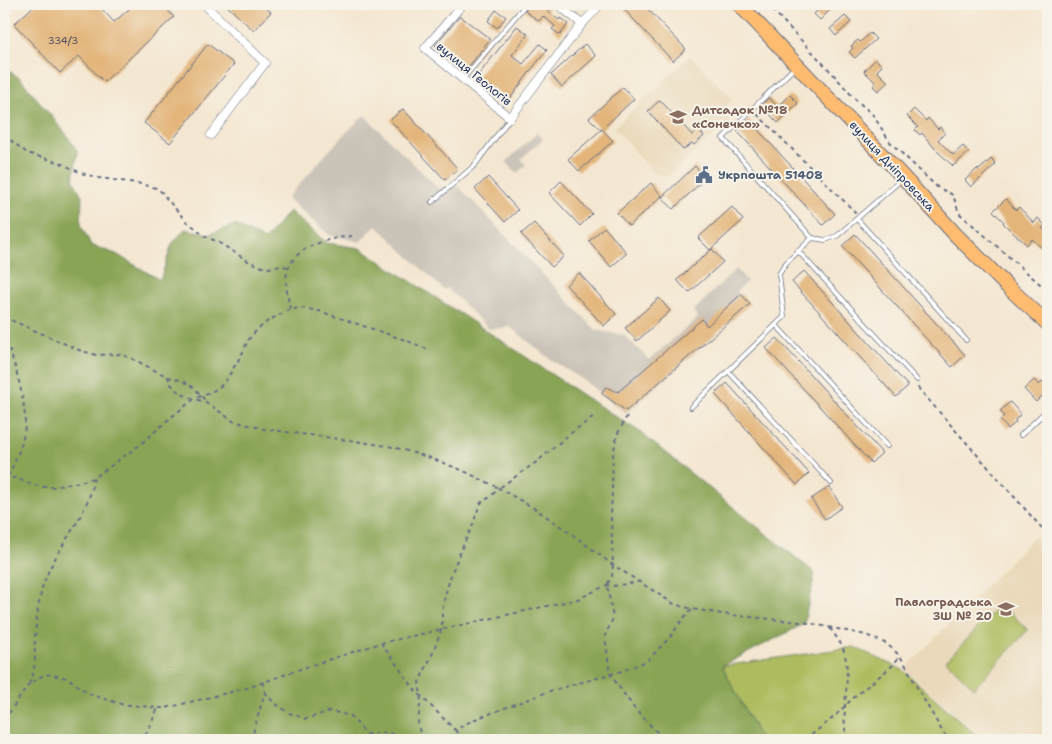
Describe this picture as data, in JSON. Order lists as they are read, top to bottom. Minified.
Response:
{"streets":{"highway":["вулиця Дніпровська"],"street":["вулиця Геологів"]},"places":{"school or university":["Дитсадок №18 «Сонечко»","Павлоградська ЗШ № 20"],"public building":["Укрпошта 51408"]},"house_numbers":["334/3"]}
